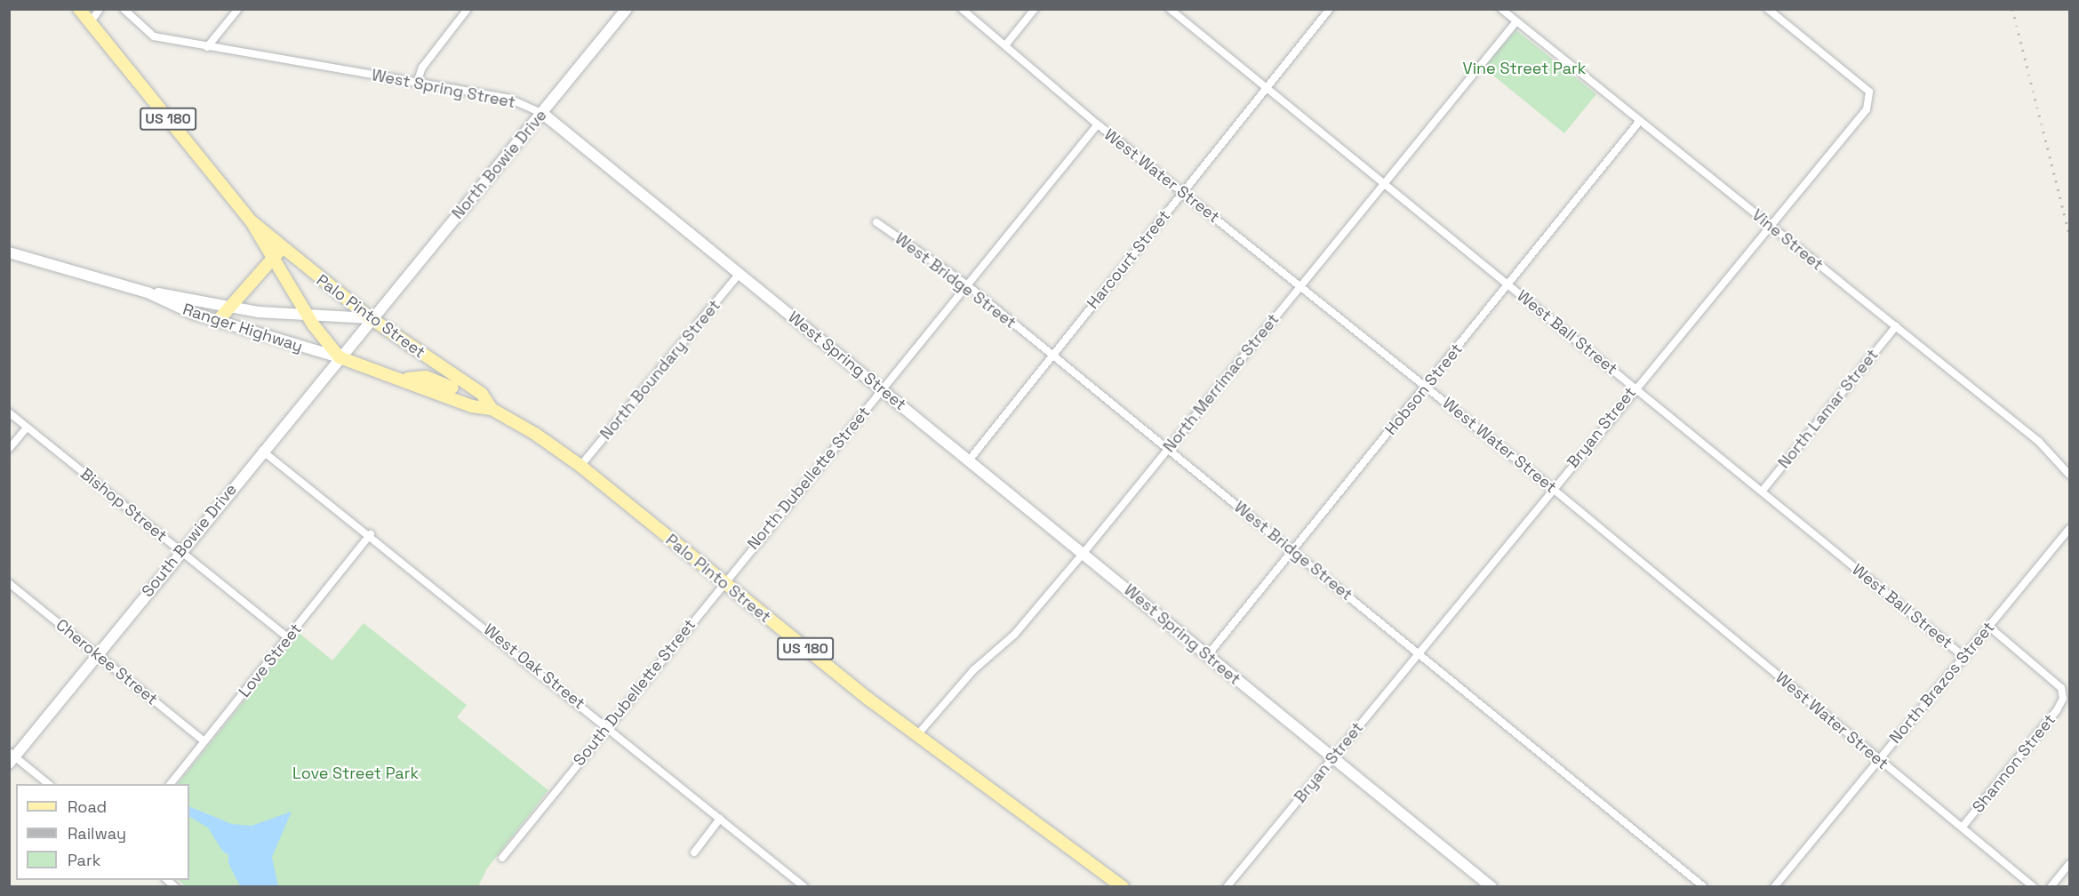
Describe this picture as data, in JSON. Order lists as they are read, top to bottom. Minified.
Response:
{"streets":{"main road":["US 180","Palo Pinto Street"],"street":["West Spring Street","North Bowie Drive","West Water Street","Vine Street","Harcourt Street","West Bridge Street","Ranger Highway","West Ball Street","North Boundary Street","North Merrimac Street","Hobson Street","North Lamar Street","Bryan Street","North Dubellette Street","Bishop Street","South Bowie Drive","Love Street","Cherokee Street","West Oak Street","North Brazos Street","South Dubellette Street","Shannon Street"]},"crossings":[["West Spring Street","North Bowie Drive"],["West Spring Street","Harcourt Street"],["West Spring Street","North Boundary Street"],["West Spring Street","North Merrimac Street"],["West Spring Street","Hobson Street"],["West Spring Street","Bryan Street"],["West Spring Street","North Dubellette Street"],["US 180","Palo Pinto Street"],["US 180","Ranger Highway"],["US 180","South Bowie Drive"],["North Bowie Drive","Palo Pinto Street"],["North Bowie Drive","Ranger Highway"],["North Bowie Drive","South Bowie Drive"],["West Water Street","Harcourt Street"],["West Water Street","North Merrimac Street"],["West Water Street","Hobson Street"],["West Water Street","Bryan Street"],["West Water Street","North Dubellette Street"],["West Water Street","North Brazos Street"],["West Water Street","Shannon Street"],["Vine Street","North Merrimac Street"],["Vine Street","Hobson Street"],["Vine Street","North Lamar Street"],["Vine Street","Bryan Street"],["Harcourt Street","West Bridge Street"],["Harcourt Street","West Ball Street"],["West Bridge Street","North Merrimac Street"],["West Bridge Street","Hobson Street"],["West Bridge Street","Bryan Street"],["West Bridge Street","North Dubellette Street"],["Palo Pinto Street","Ranger Highway"],["Palo Pinto Street","North Boundary Street"],["Palo Pinto Street","North Merrimac Street"],["Palo Pinto Street","North Dubellette Street"],["Palo Pinto Street","South Bowie Drive"],["Palo Pinto Street","South Dubellette Street"],["Ranger Highway","South Bowie Drive"],["West Ball Street","North Merrimac Street"],["West Ball Street","Hobson Street"],["West Ball Street","North Lamar Street"],["West Ball Street","Bryan Street"],["West Ball Street","North Brazos Street"],["North Dubellette Street","South Dubellette Street"],["Bishop Street","South Bowie Drive"],["Bishop Street","Love Street"],["South Bowie Drive","Cherokee Street"],["South Bowie Drive","West Oak Street"],["Love Street","Cherokee Street"],["Love Street","West Oak Street"],["West Oak Street","South Dubellette Street"],["North Brazos Street","Shannon Street"]],"parks":["Vine Street Park","Love Street Park"],"legend":["Road","Railway","Park"]}
